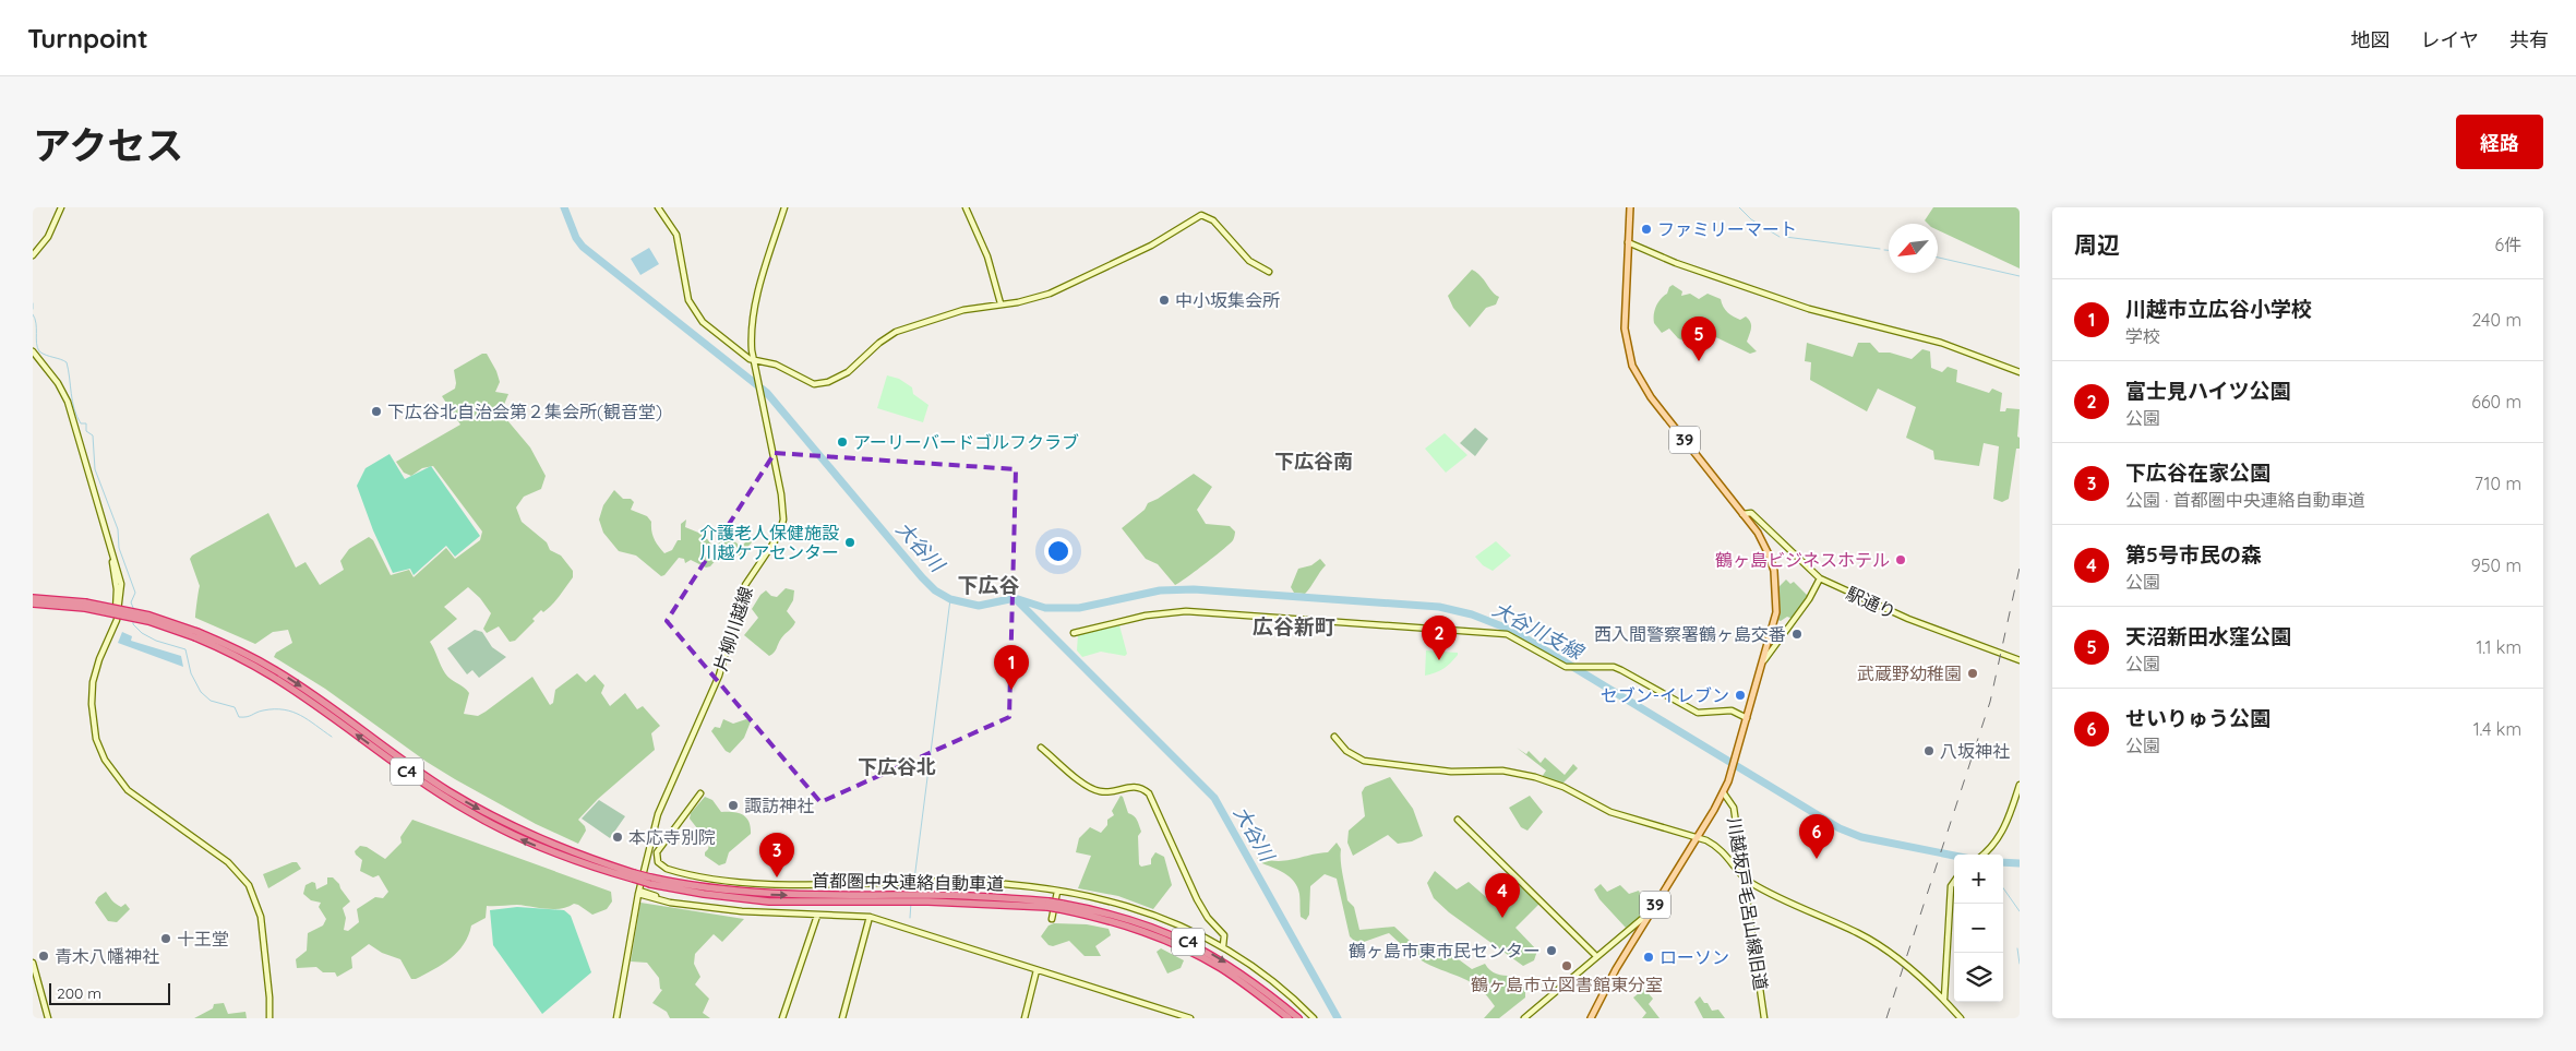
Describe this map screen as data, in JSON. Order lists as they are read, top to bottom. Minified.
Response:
{"streets":{"highway":["C4","首都圏中央連絡自動車道"],"main road":["39"],"street":["駅通り","片柳川越線","川越坂戸毛呂山線旧道"]},"crossings":[["39","駅通り"],["39","川越坂戸毛呂山線旧道"]],"districts":["下広谷南","下広谷","広谷新町","下広谷北"],"water":["大谷川","大谷川支線"],"places":["ファミリーマート","中小坂集会所","下広谷北自治会第２集会所(観音堂)","アーリーバードゴルフクラブ","介護老人保健施設 川越ケアセンター","鶴ヶ島ビジネスホテル","西入間警察署鶴ヶ島交番","武蔵野幼稚園","セブン-イレブン","八坂神社","諏訪神社","本応寺別院","十王堂","鶴ヶ島市東市民センター","青木八幡神社","ローソン","鶴ヶ島市立図書館東分室"],"scale_bar":"200 m","north":"bottom left","page":{"header":"Turnpoint","nav":["地図","レイヤ","共有"],"title":"アクセス","buttons":"経路","heading":["周辺","6件"],"list":[{"mark":"1","name":"川越市立広谷小学校","note":"学校","value":"240 m"},{"mark":"2","name":"富士見ハイツ公園","note":"公園","value":"660 m"},{"mark":"3","name":"下広谷在家公園","note":"公園 · 首都圏中央連絡自動車道","value":"710 m"},{"mark":"4","name":"第5号市民の森","note":"公園","value":"950 m"},{"mark":"5","name":"天沼新田水窪公園","note":"公園","value":"1.1 km"},{"mark":"6","name":"せいりゅう公園","note":"公園","value":"1.4 km"}],"pins":["5","2","1","6","3","4"],"map_buttons":["+","−"],"scale":"200 m"}}
